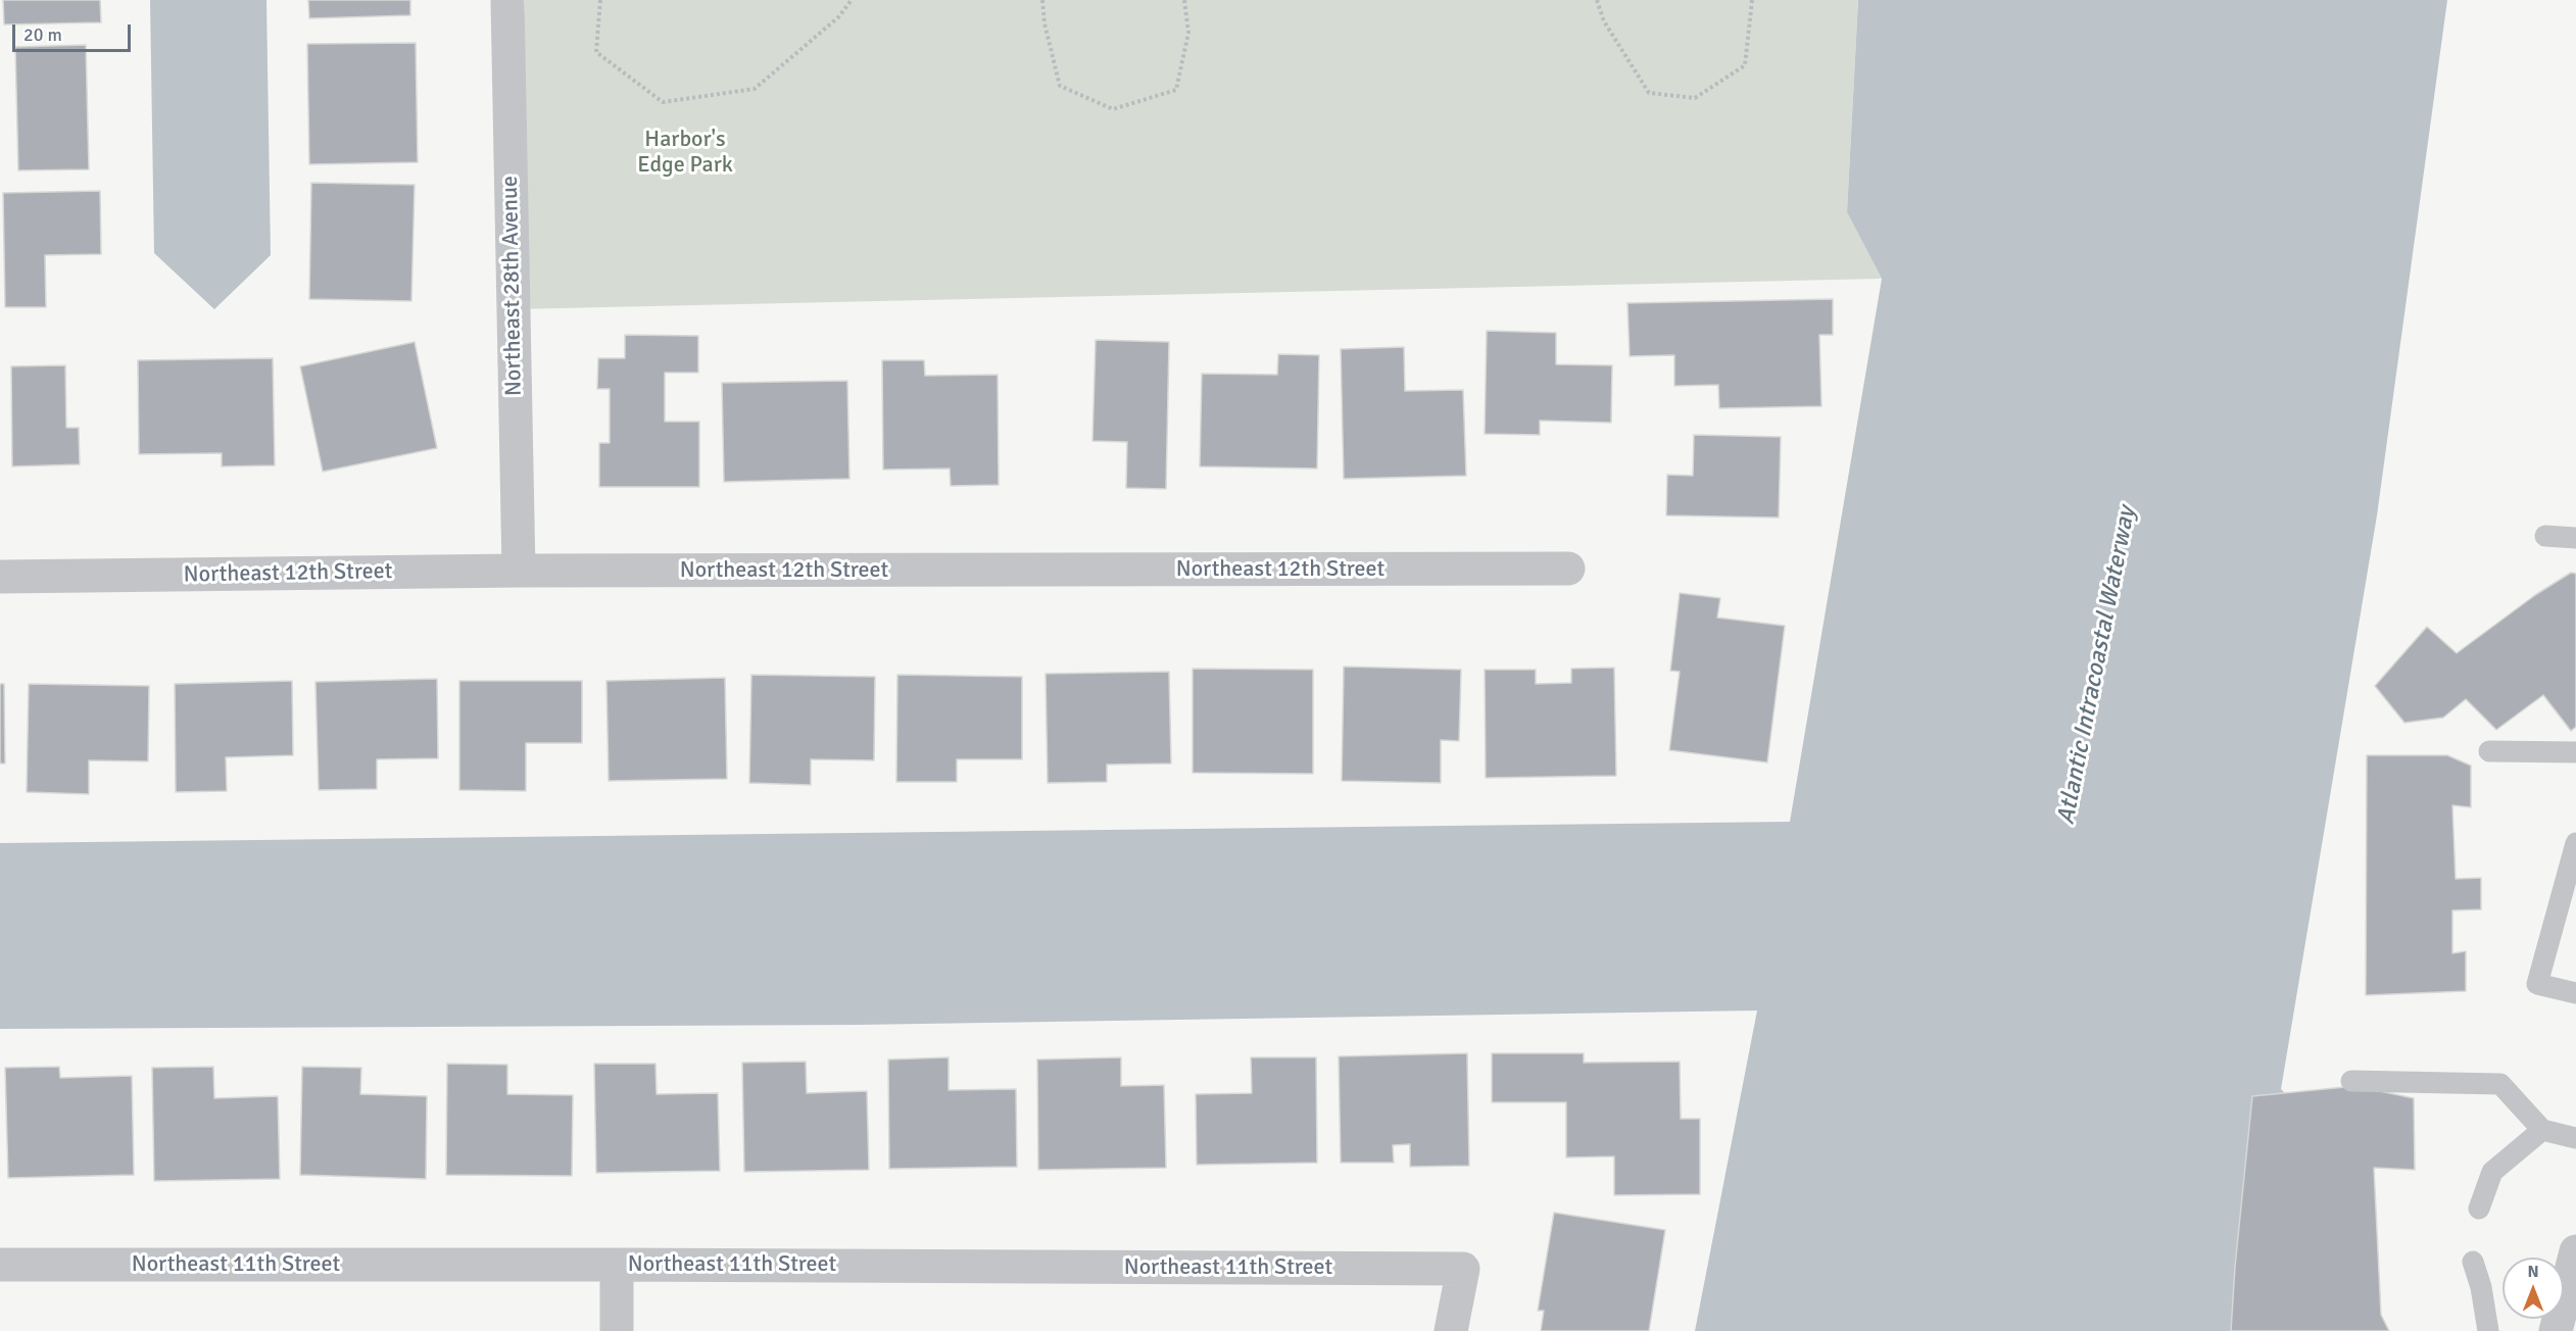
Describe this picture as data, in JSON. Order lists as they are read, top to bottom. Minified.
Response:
{"streets":{"street":["Northeast 28th Avenue","Northeast 12th Street","Northeast 11th Street"]},"crossings":[["Northeast 28th Avenue","Northeast 12th Street"]],"water":["Atlantic Intracoastal Waterway"],"parks":["Harbor's Edge Park"],"scale_bar":"20 m","north":"top"}
